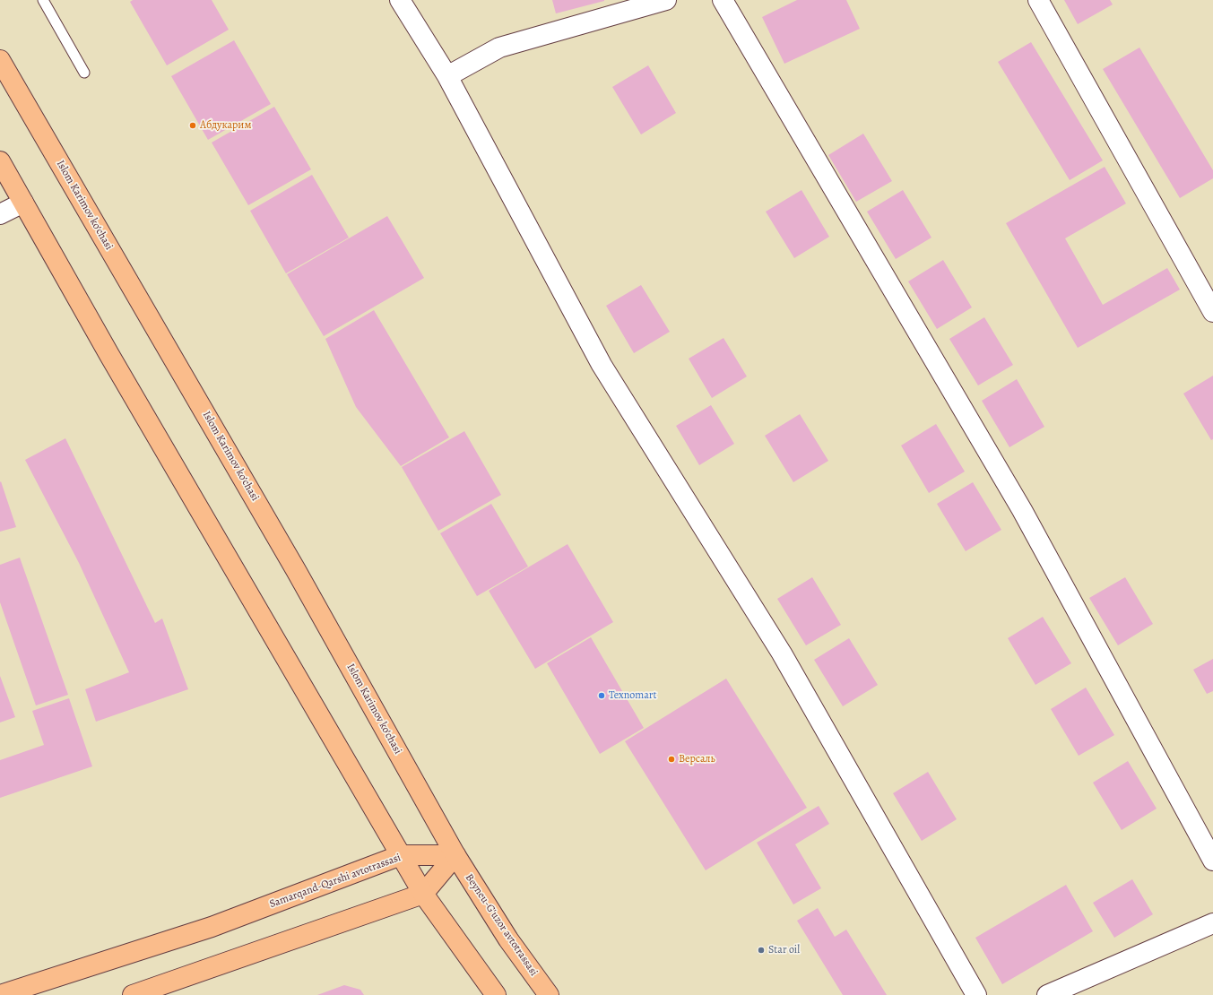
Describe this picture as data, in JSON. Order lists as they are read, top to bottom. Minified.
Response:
{"streets":{"main road":["Islom Karimov ko‘chasi","Samarqand-Qarshi avtotrassasi","Beyneu-G'uzor avtotrassasi"]},"crossings":[["Islom Karimov ko‘chasi","Samarqand-Qarshi avtotrassasi"],["Islom Karimov ko‘chasi","Beyneu-G'uzor avtotrassasi"],["Samarqand-Qarshi avtotrassasi","Beyneu-G'uzor avtotrassasi"]],"places":["Абдукарим","Texnomart","Версаль","Star oil"]}
